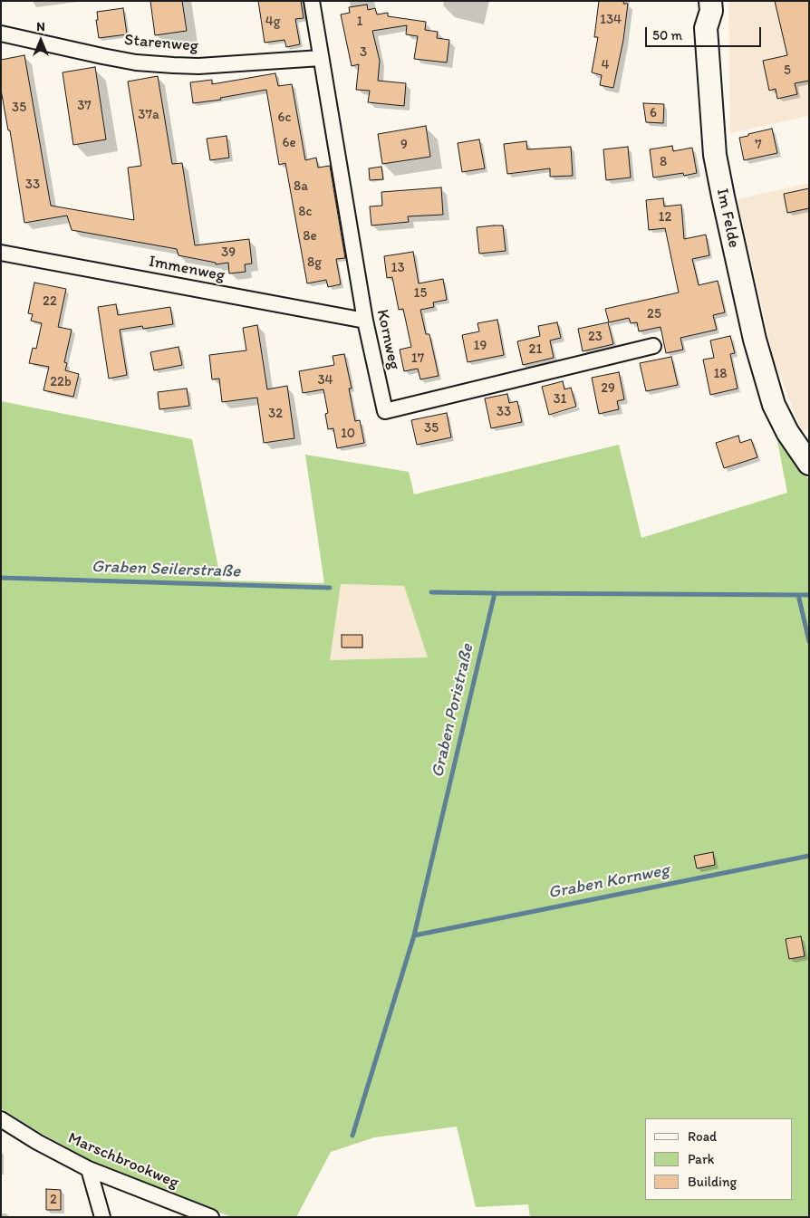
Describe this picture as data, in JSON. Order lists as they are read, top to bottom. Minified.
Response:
{"streets":{"main road":["Im Felde"],"street":["Starenweg","Immenweg","Kornweg","Marschbrookweg"]},"crossings":[["Starenweg","Kornweg"],["Immenweg","Kornweg"]],"water":["Graben Seilerstraße","Graben Poristraße","Graben Kornweg"],"house_numbers":["134","4g","1","3","4","5","37","35","6","37a","6c","6e","9","7","8","33","8a","8c","12","8e","39","8g","13","15","22","25","23","19","21","17","18","34","22b","29","31","33","32","35","10","2"],"legend":["Road","Park","Building"],"scale_bar":"50 m","north":"top"}
